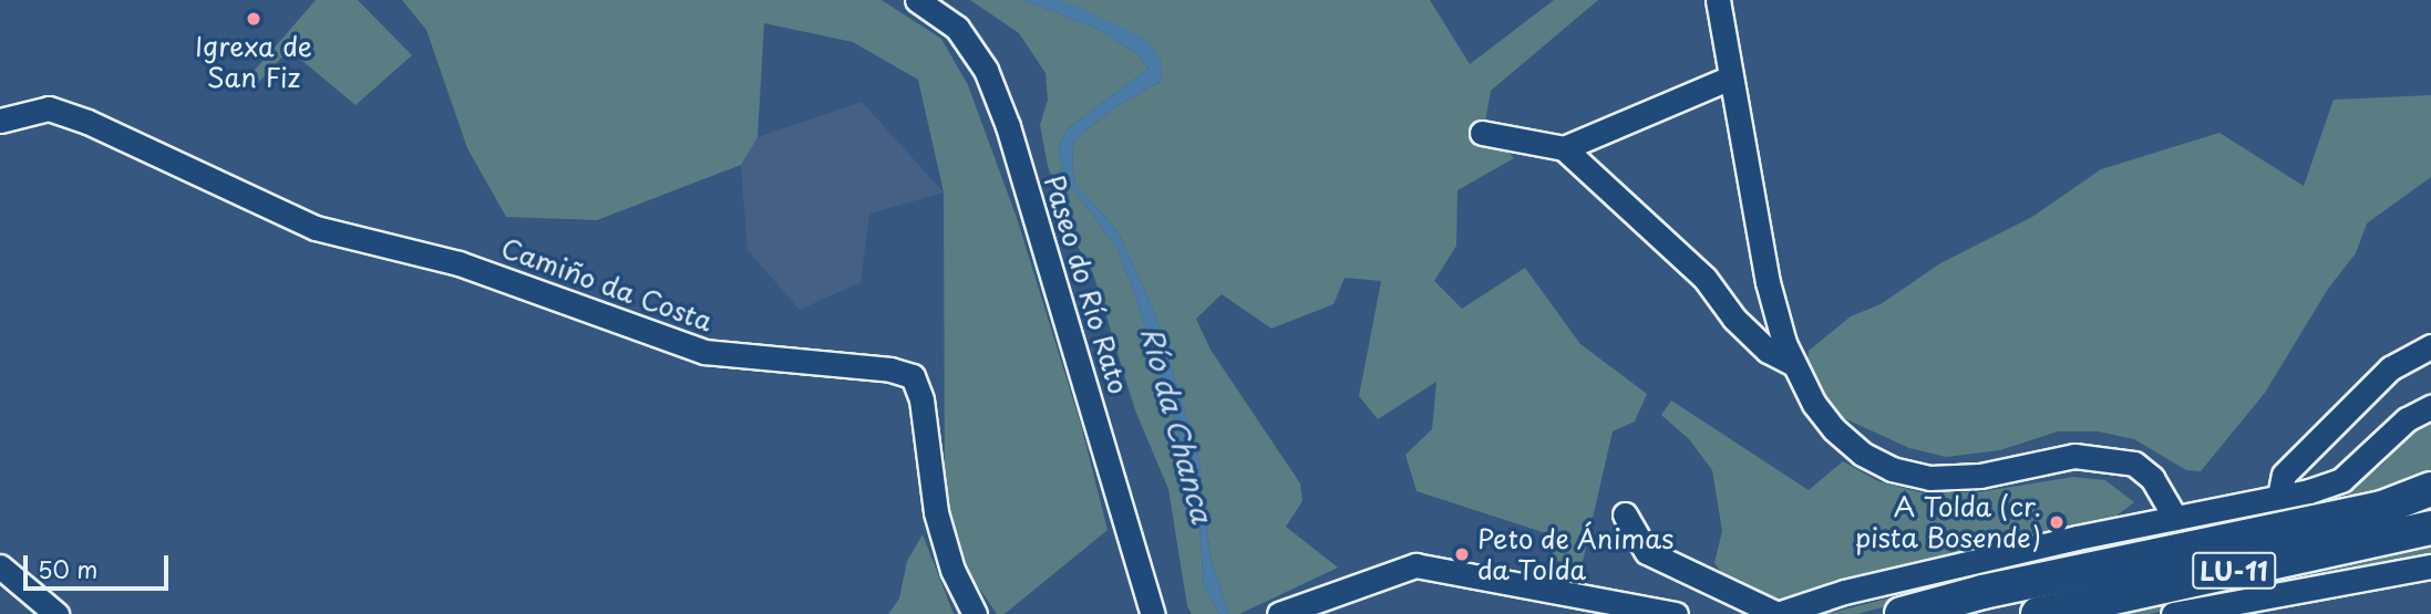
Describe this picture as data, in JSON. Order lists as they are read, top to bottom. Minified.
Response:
{"streets":{"highway":["LU-11"],"street":["Camiño da Costa","Paseo do Río Rato"]},"water":["Río da Chanca"],"places":["Igrexa de San Fiz","A Tolda (cr. pista Bosende)","Peto de Ánimas da Tolda"],"scale_bar":"50 m"}
